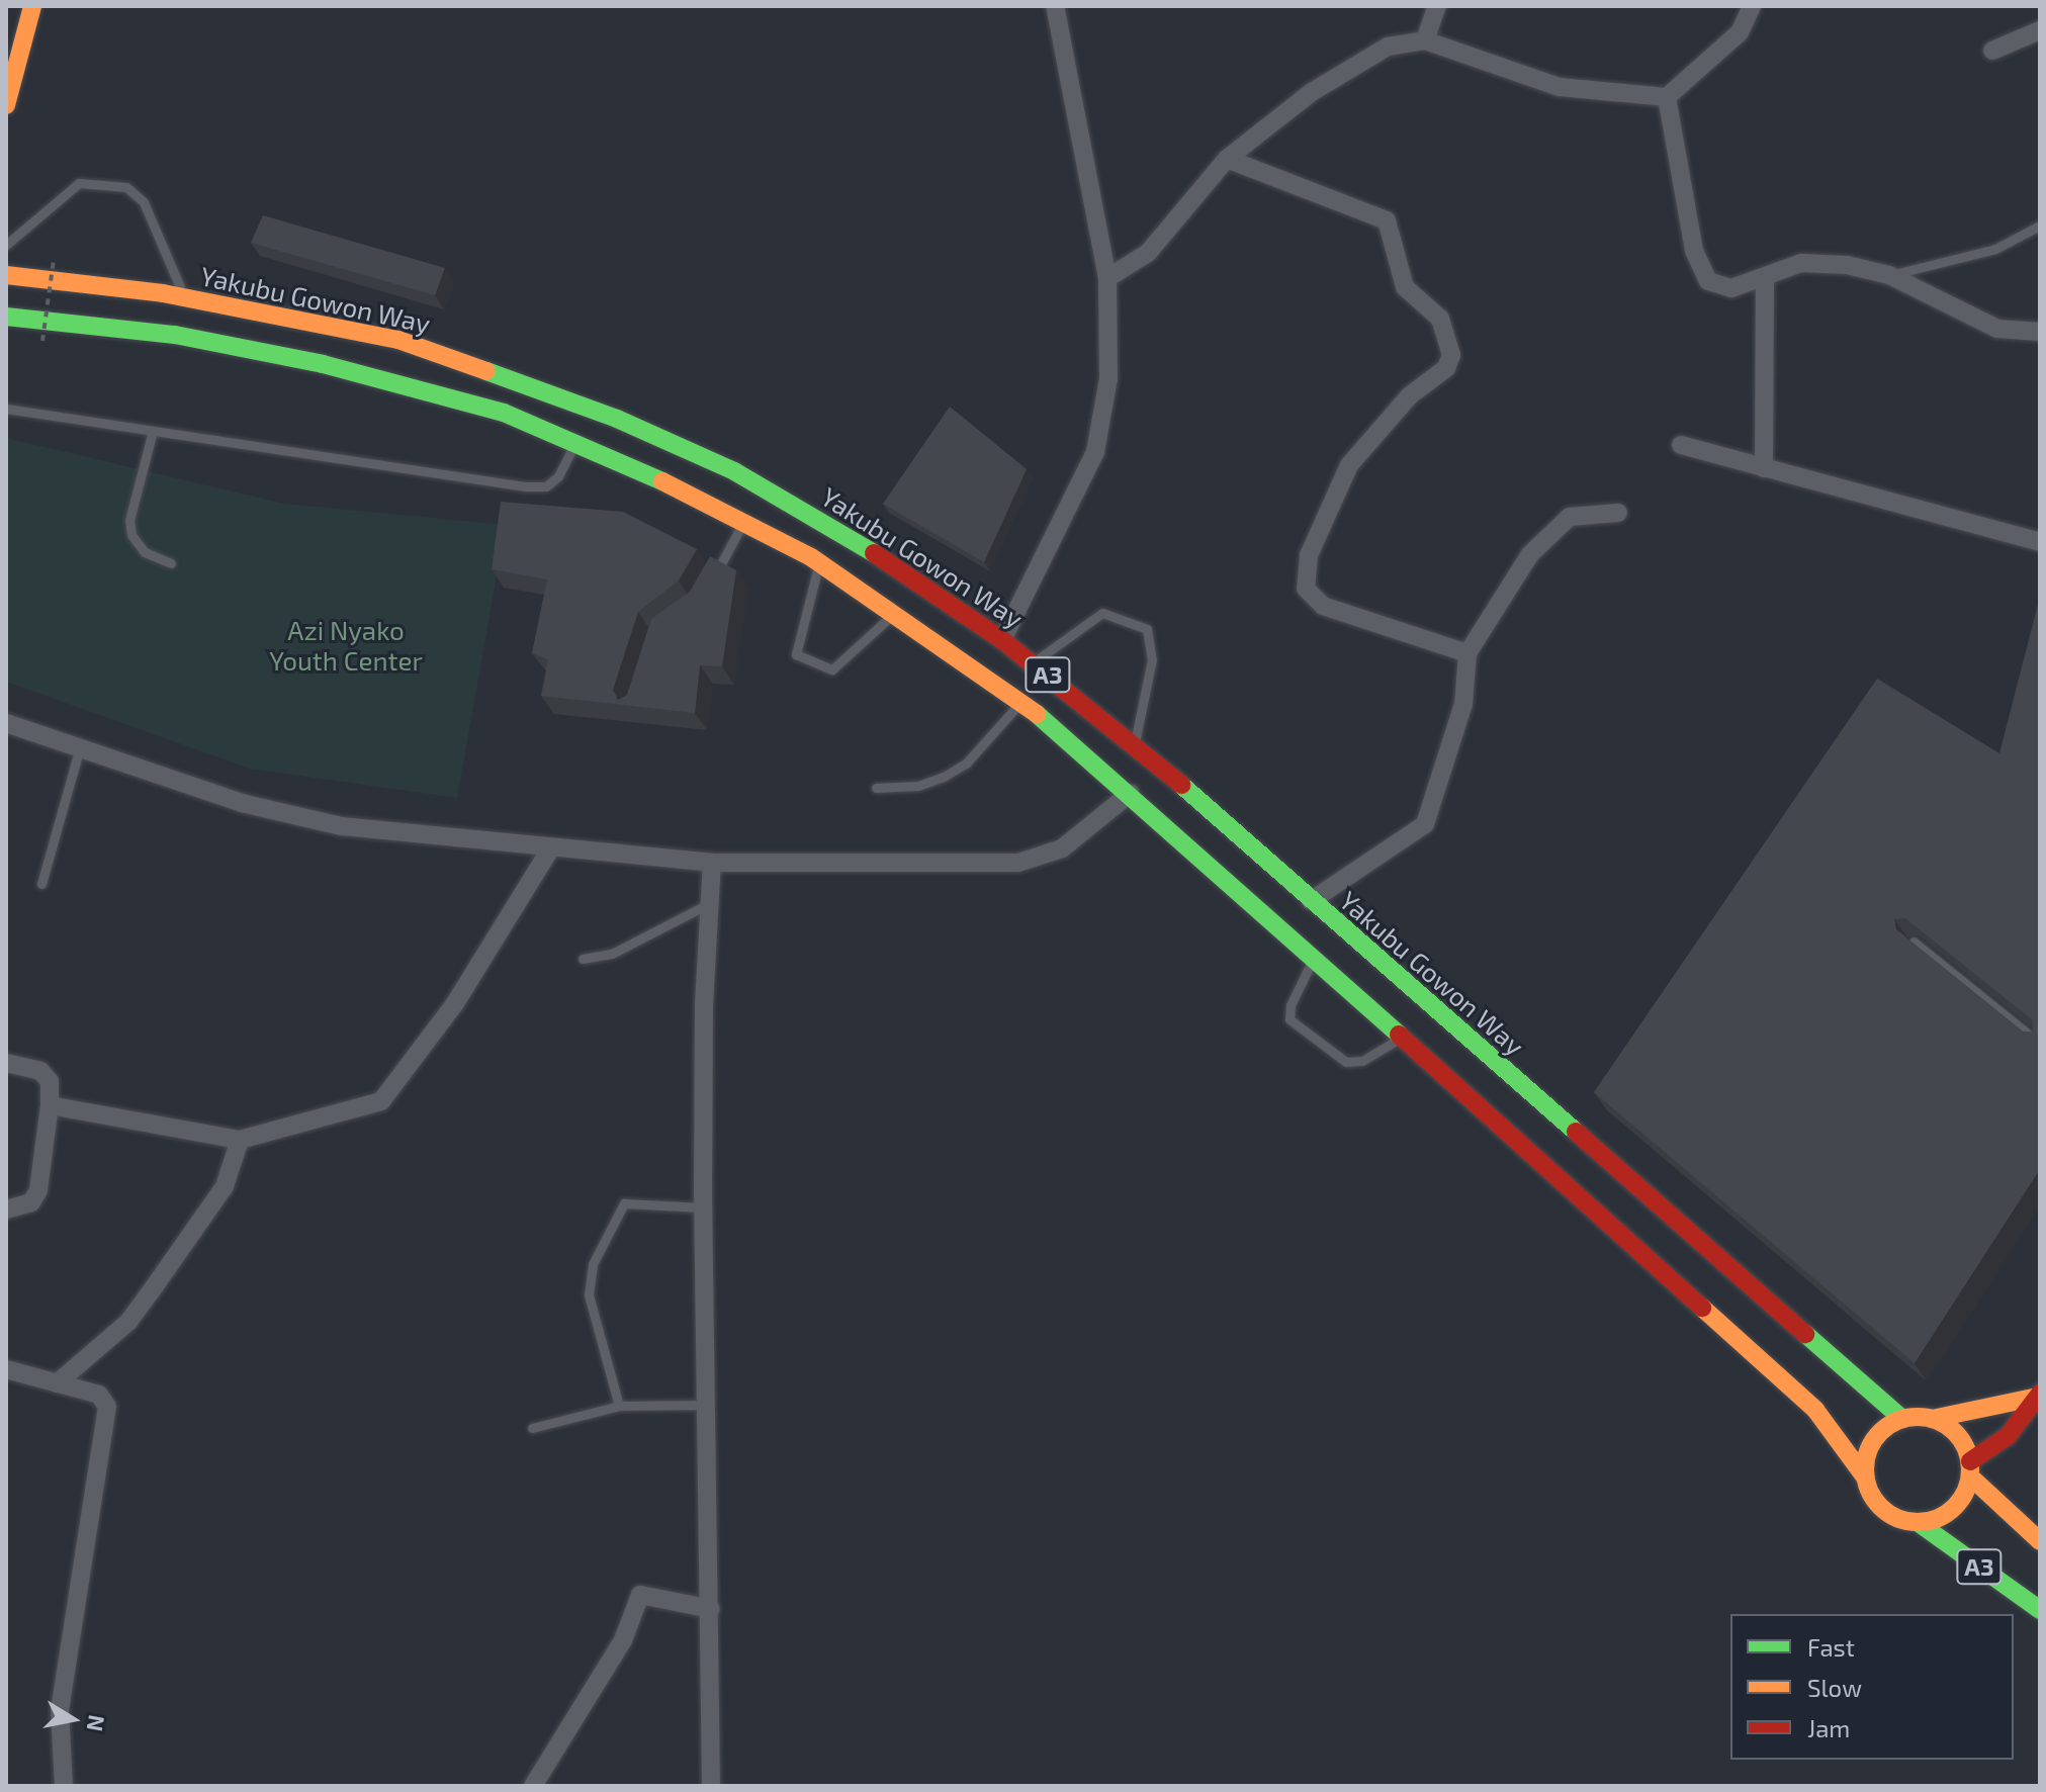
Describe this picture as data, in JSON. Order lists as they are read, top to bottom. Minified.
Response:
{"streets":{"main road":["Yakubu Gowon Way","A3"]},"crossings":[["Yakubu Gowon Way","A3"]],"parks":["Azi Nyako Youth Center"],"legend":["Fast","Slow","Jam"],"north":"right"}
